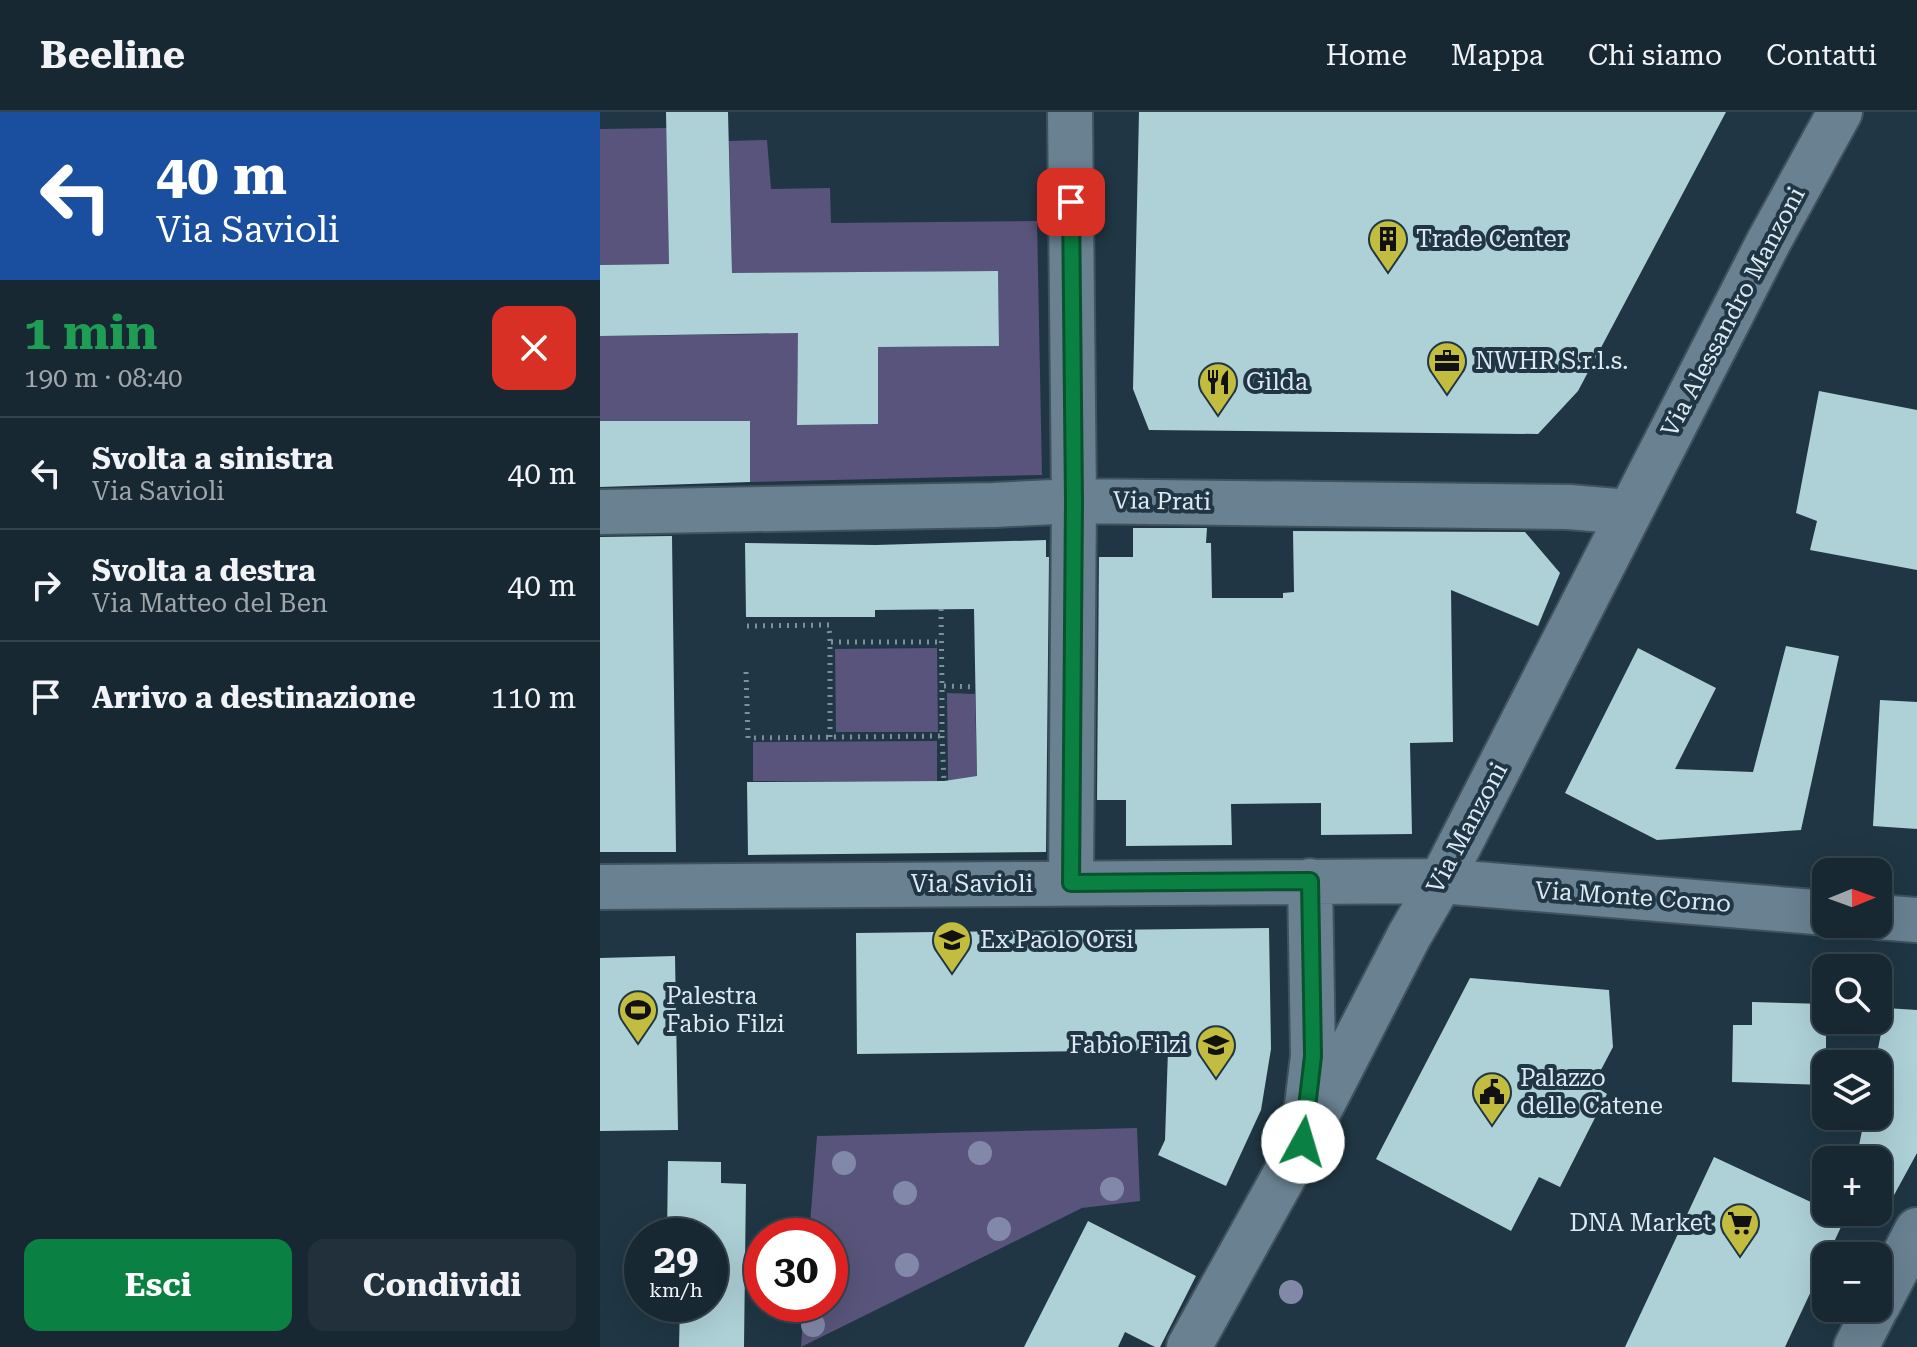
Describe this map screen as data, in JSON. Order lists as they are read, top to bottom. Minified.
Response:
{"streets":{"street":["Via Alessandro Manzoni","Via Prati","Via Manzoni","Via Savioli","Via Monte Corno"]},"crossings":[["Via Alessandro Manzoni","Via Prati"],["Via Alessandro Manzoni","Via Manzoni"],["Via Prati","Via Manzoni"],["Via Manzoni","Via Savioli"],["Via Manzoni","Via Monte Corno"],["Via Savioli","Via Monte Corno"]],"places":{"building":["Trade Center"],"office":["NWHR S.r.l.s."],"restaurant":["Gilda"],"school or university":["Ex Paolo Orsi","Fabio Filzi"],"sports":["Palestra Fabio Filzi"],"public building":["Palazzo delle Catene"],"supermarket":["DNA Market"]},"north":"right","page":{"header":"Beeline","nav":["Home","Mappa","Chi siamo","Contatti"],"turn":["40 m","Via Savioli"],"heading":["1 min","190 m · 08:40"],"list":[{"name":"Svolta a sinistra","note":"Via Savioli","value":"40 m"},{"name":"Svolta a destra","note":"Via Matteo del Ben","value":"40 m"},{"name":"Arrivo a destinazione","value":"110 m"}],"map_buttons":["+","−"],"speed":"29 km/h","limit":"30","buttons":["Esci","Condividi"]}}
